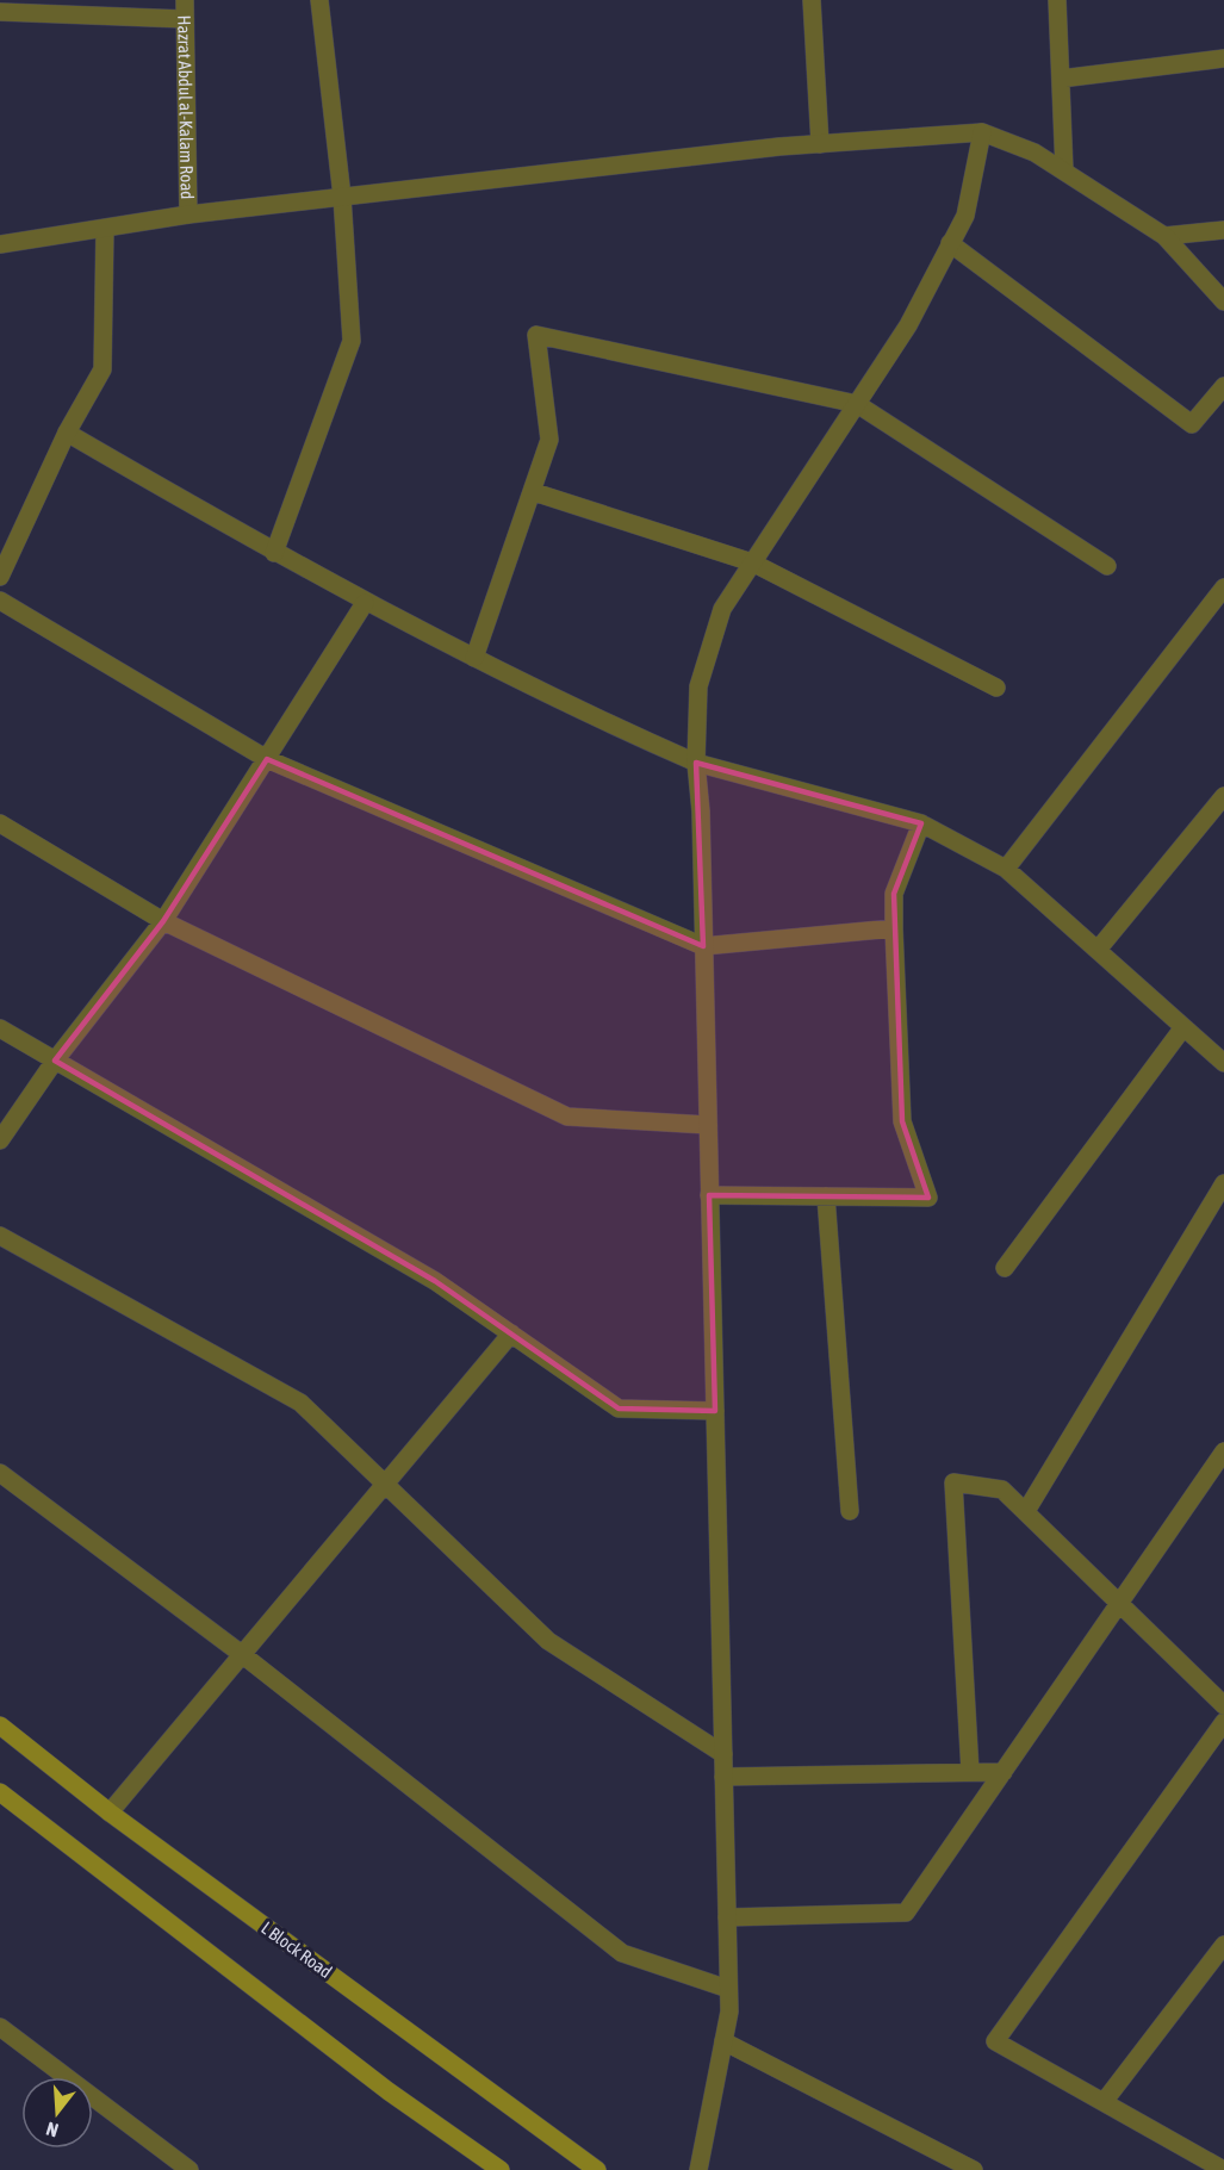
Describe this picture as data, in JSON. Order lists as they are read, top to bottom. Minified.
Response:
{"streets":{"main road":["L Block Road"],"street":["Hazrat Abdul al-Kalam Road"]},"north":"bottom"}
